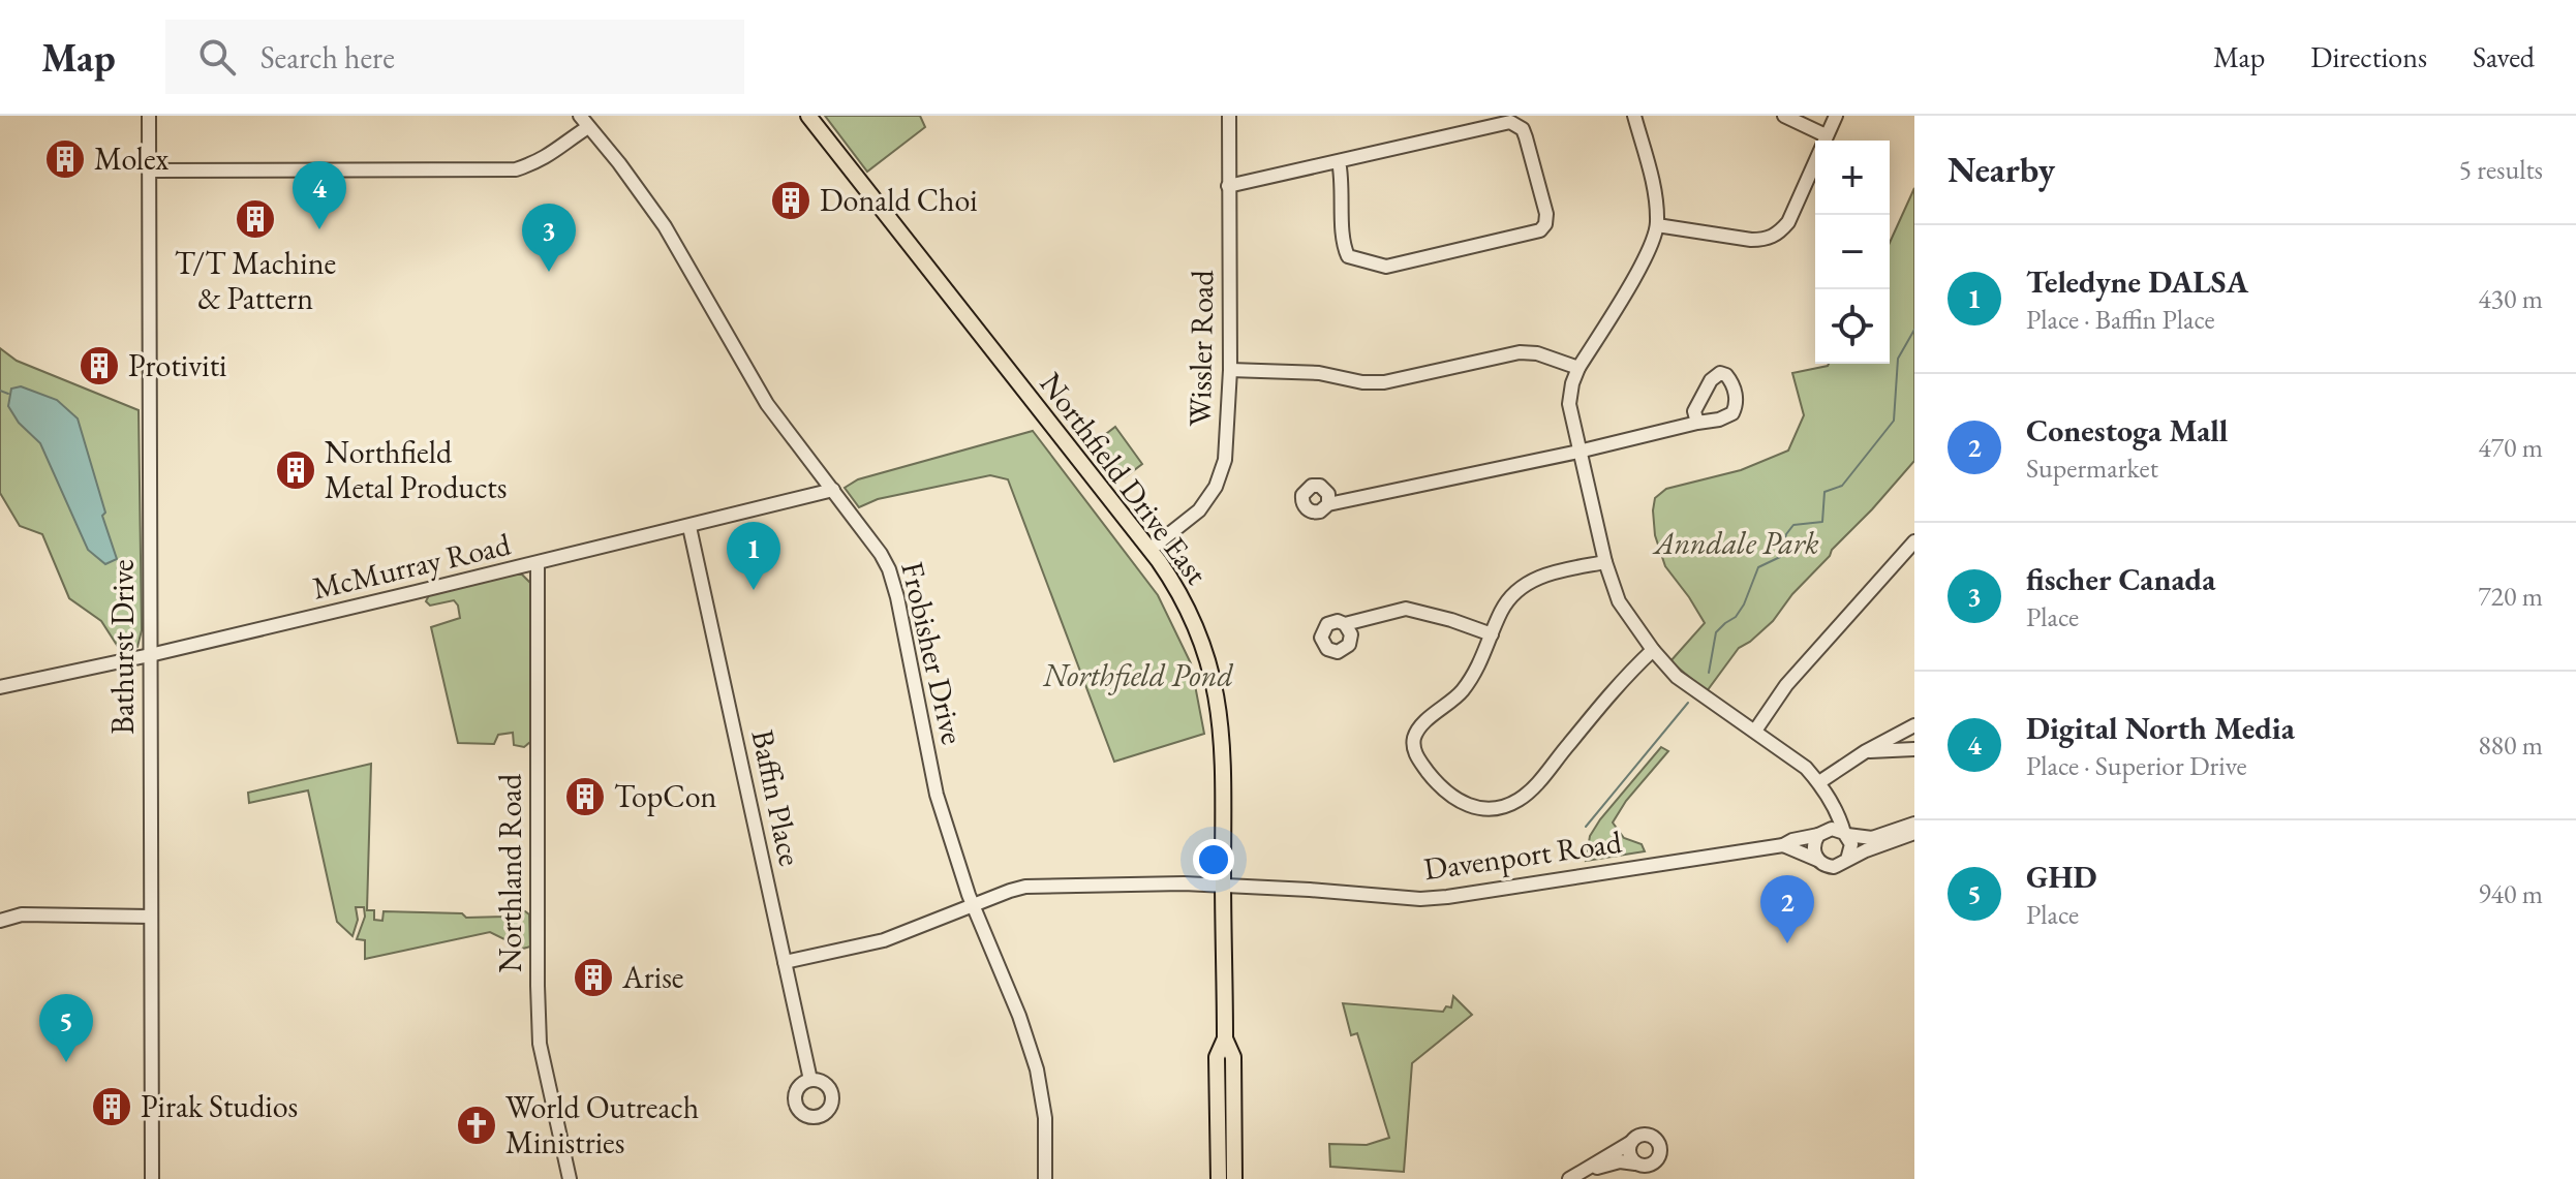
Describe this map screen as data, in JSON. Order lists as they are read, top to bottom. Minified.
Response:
{"streets":{"main road":["Northfield Drive East"],"street":["Wissler Road","McMurray Road","Bathurst Drive","Frobisher Drive","Baffin Place","Davenport Road","Northland Road"]},"crossings":[["Wissler Road","Northfield Drive East"],["Northfield Drive East","Davenport Road"],["McMurray Road","Bathurst Drive"],["McMurray Road","Frobisher Drive"],["McMurray Road","Baffin Place"],["McMurray Road","Northland Road"],["Frobisher Drive","Davenport Road"],["Baffin Place","Davenport Road"]],"parks":["Anndale Park","Northfield Pond"],"places":{"building":["Molex","Donald Choi","T/T Machine & Pattern","Protiviti","Northfield Metal Products","TopCon","Arise","Pirak Studios"],"church":["World Outreach Ministries"]},"page":{"header":"Map","search":"Search here","nav":["Map","Directions","Saved"],"heading":["Nearby","5 results"],"map_buttons":["+","−"],"pins":["4","3","1","2","5"],"list":[{"mark":"1","name":"Teledyne DALSA","note":"Place · Baffin Place","value":"430 m"},{"mark":"2","name":"Conestoga Mall","note":"Supermarket","value":"470 m"},{"mark":"3","name":"fischer Canada","note":"Place","value":"720 m"},{"mark":"4","name":"Digital North Media","note":"Place · Superior Drive","value":"880 m"},{"mark":"5","name":"GHD","note":"Place","value":"940 m"}]}}
